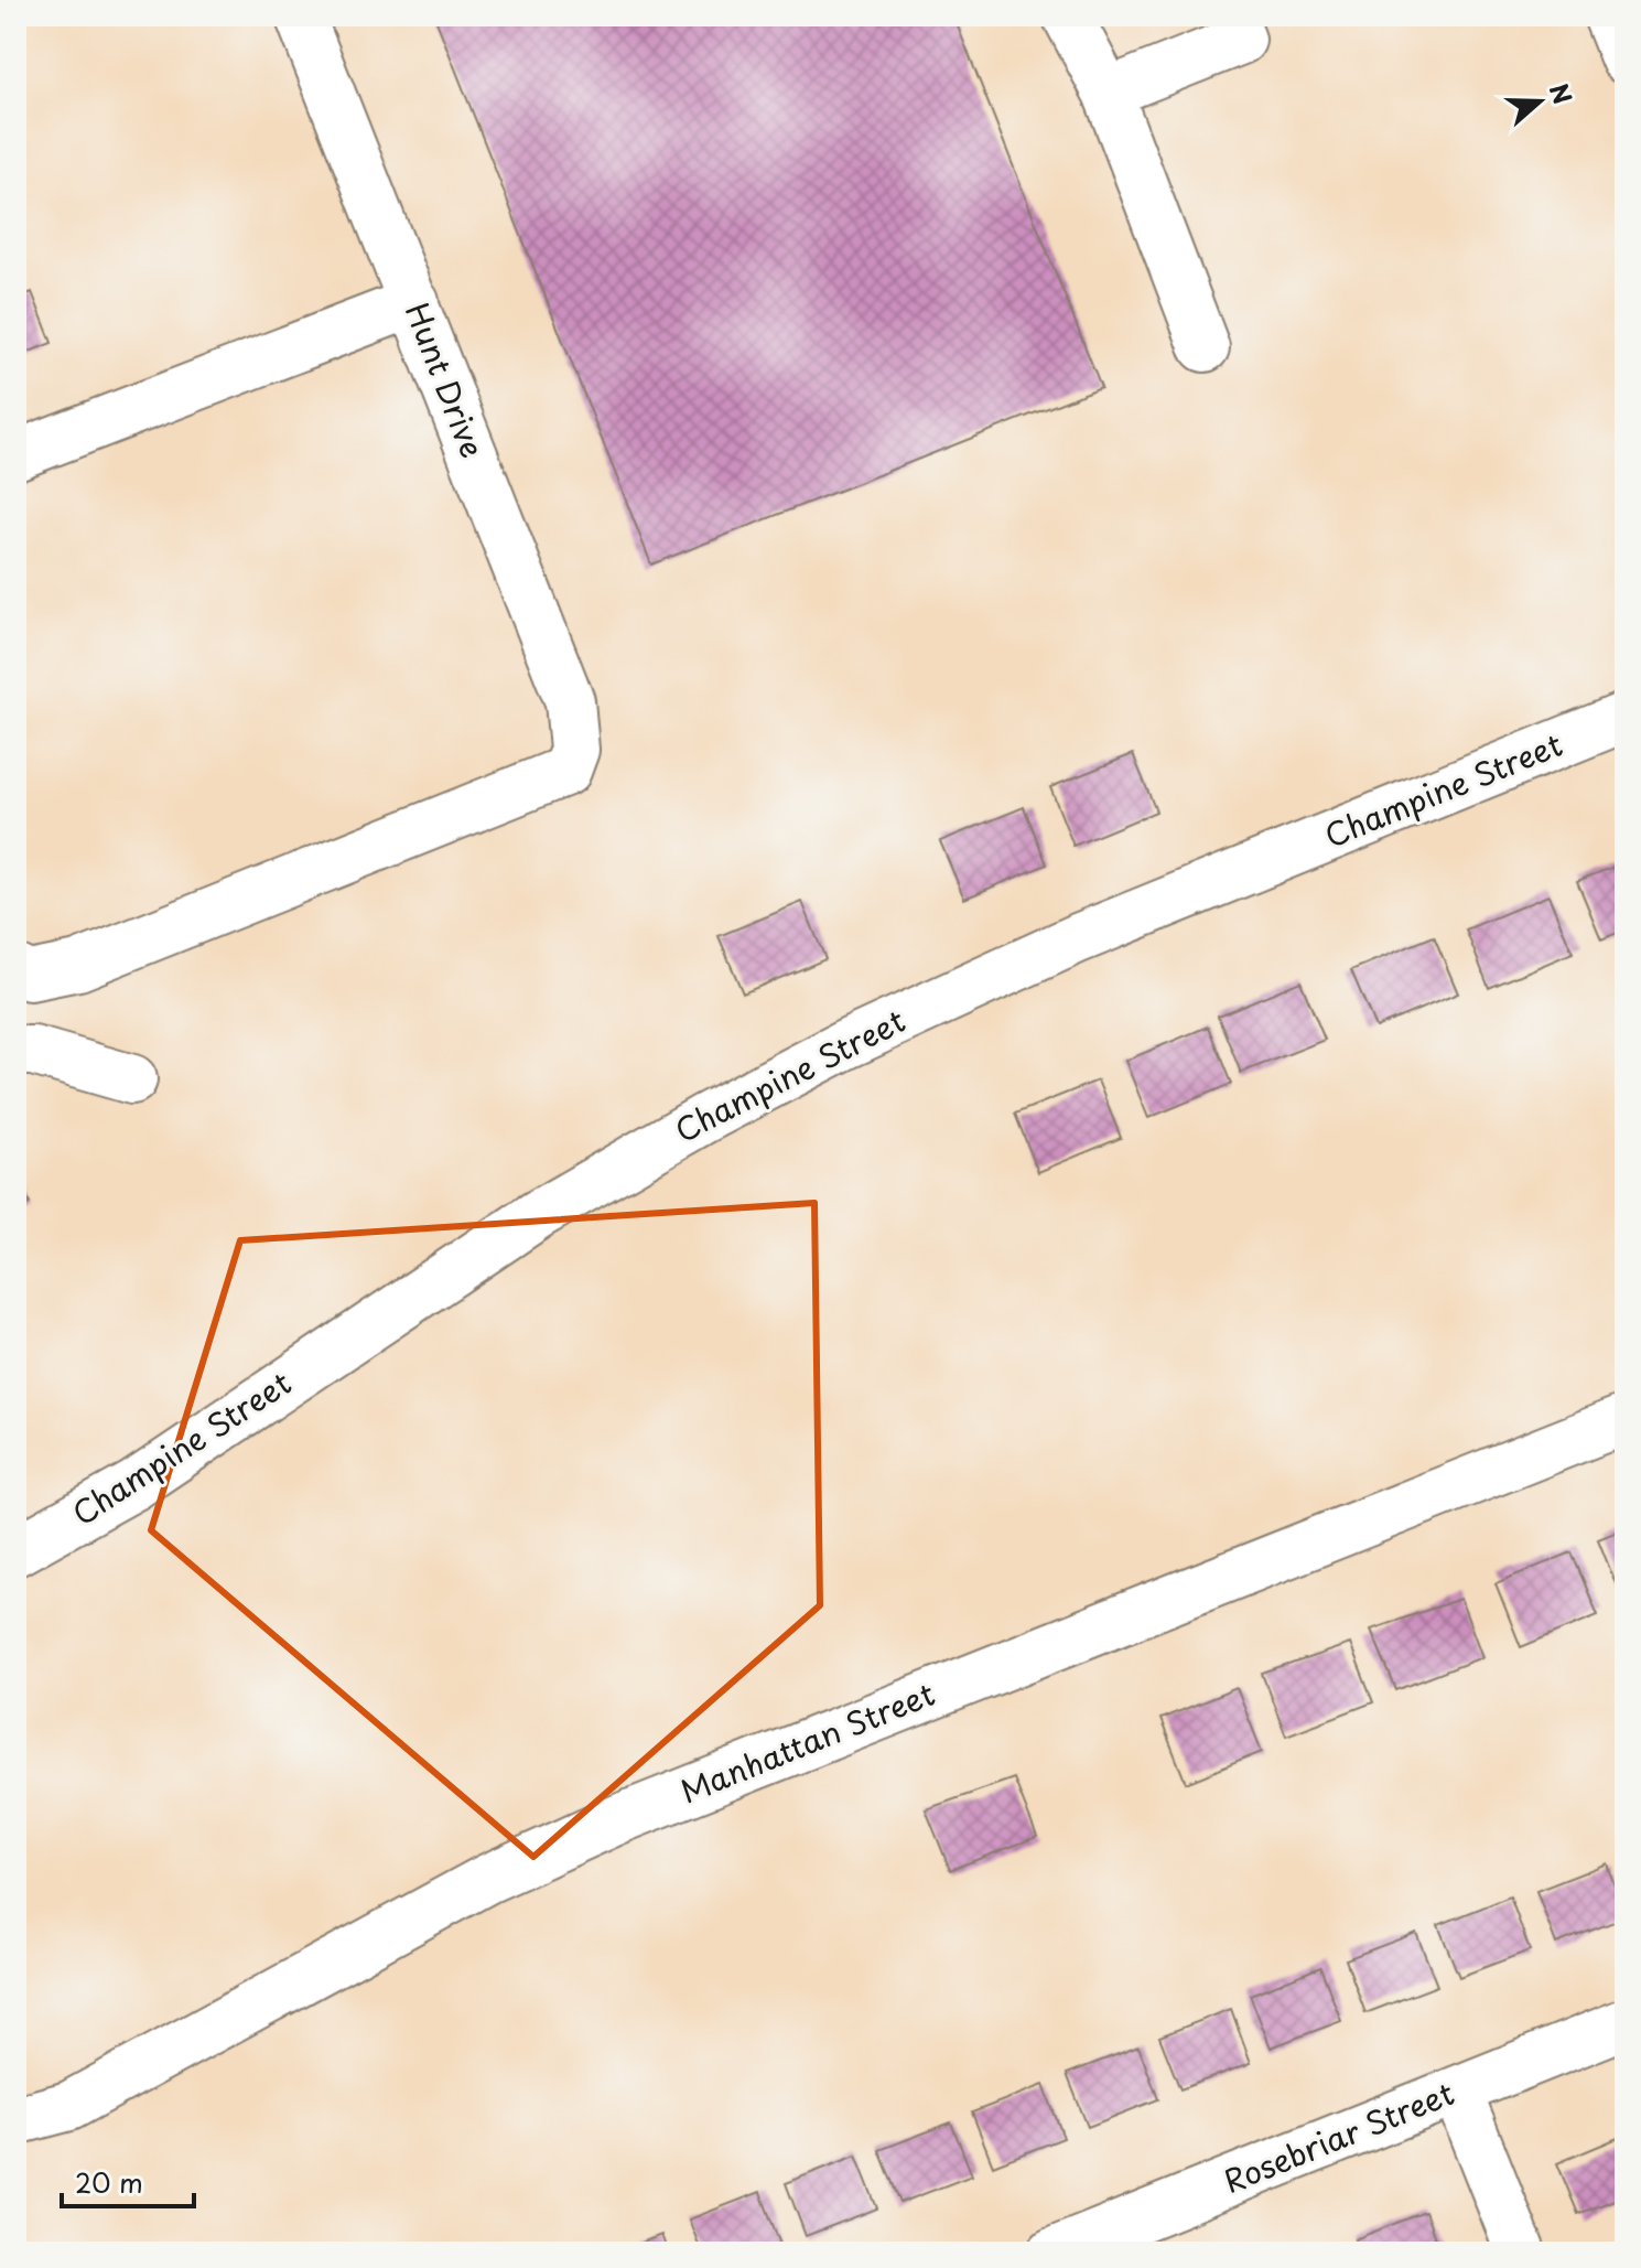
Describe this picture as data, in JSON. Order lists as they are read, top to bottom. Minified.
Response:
{"streets":{"street":["Hunt Drive","Champine Street","Manhattan Street","Rosebriar Street"]},"scale_bar":"20 m","north":"right"}
